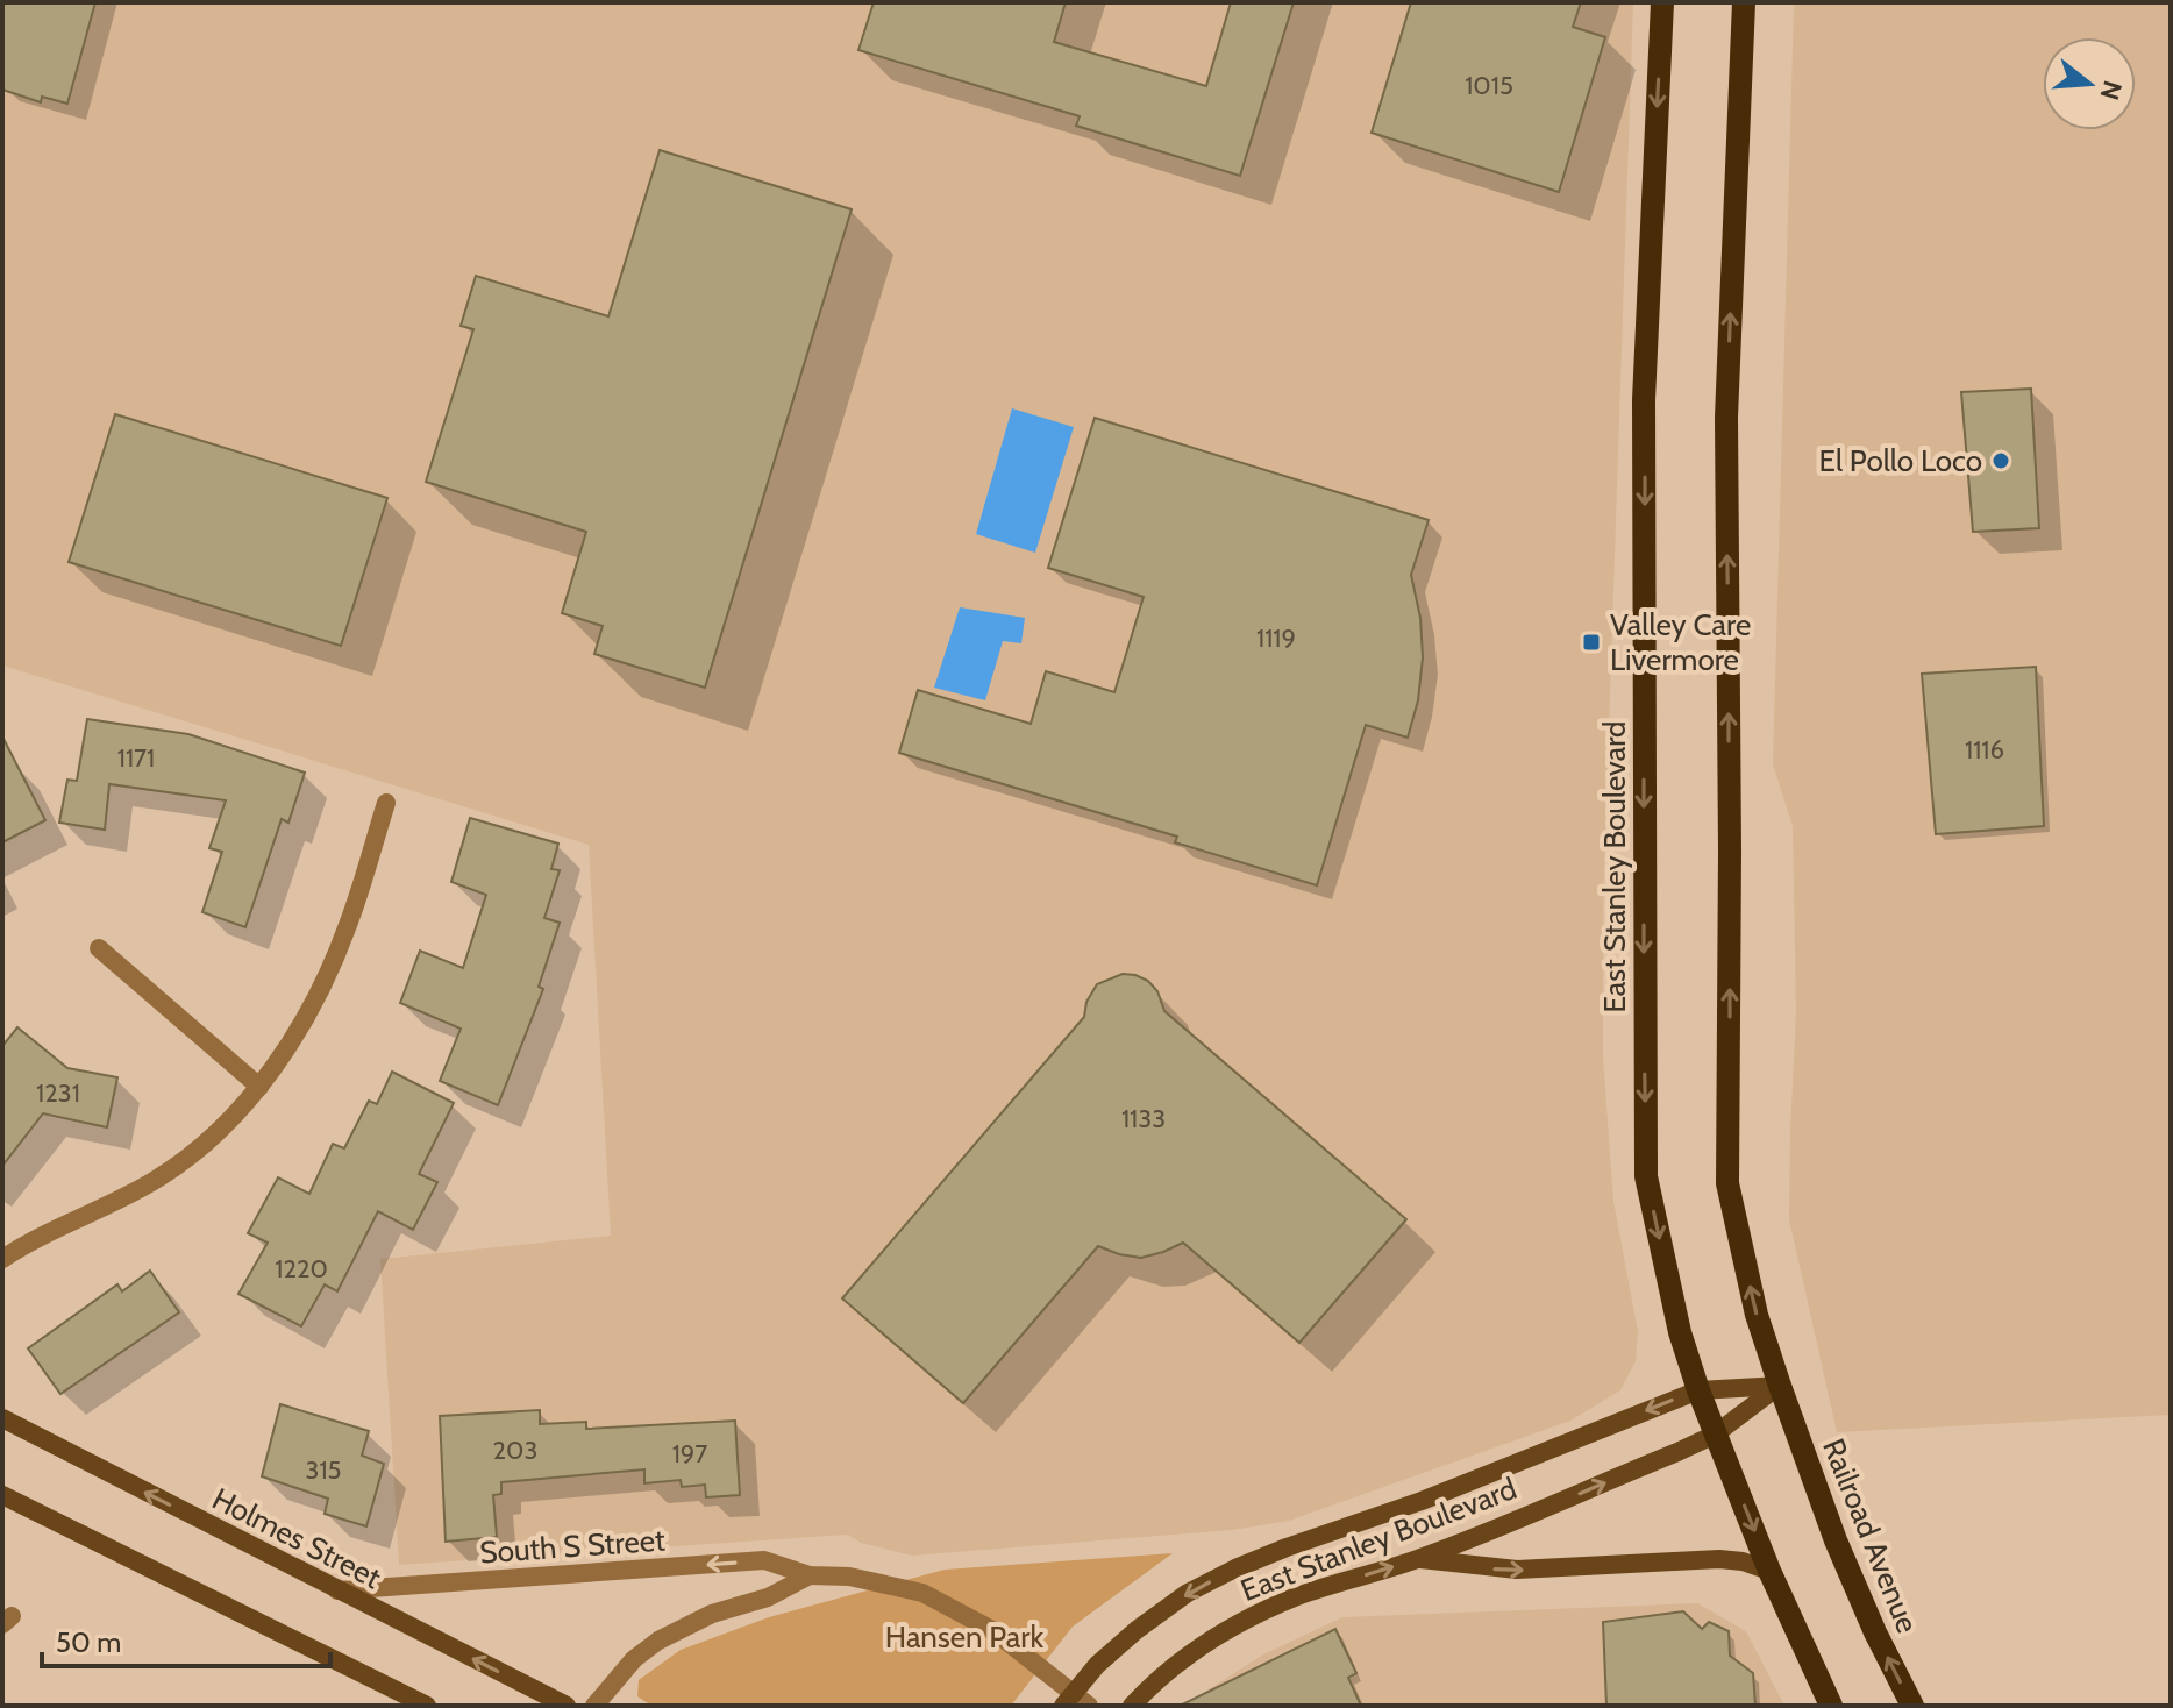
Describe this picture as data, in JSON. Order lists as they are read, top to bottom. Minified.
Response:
{"streets":{"main road":["East Stanley Boulevard","Railroad Avenue","Holmes Street"],"street":["South S Street"]},"crossings":[["East Stanley Boulevard","Railroad Avenue"],["East Stanley Boulevard","South S Street"],["Holmes Street","South S Street"]],"one_way":["South S Street"],"parks":["Hansen Park"],"places":{"other":["El Pollo Loco"],"transit":["Valley Care Livermore"]},"house_numbers":["1015","1119","1116","1171","1231","1133","1220","203","197","315"],"scale_bar":"50 m","north":"right"}
